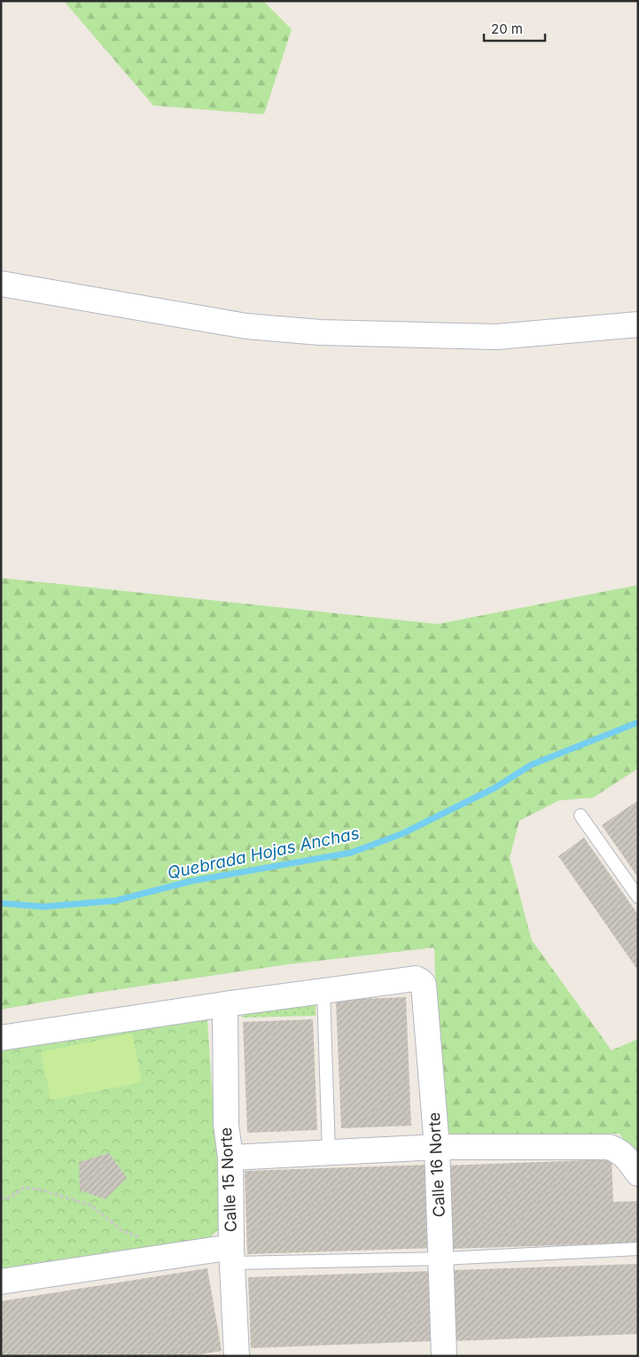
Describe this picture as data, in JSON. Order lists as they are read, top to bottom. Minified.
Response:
{"streets":{"street":["Calle 16 Norte","Calle 15 Norte"]},"water":["Quebrada Hojas Anchas"],"scale_bar":"20 m"}
